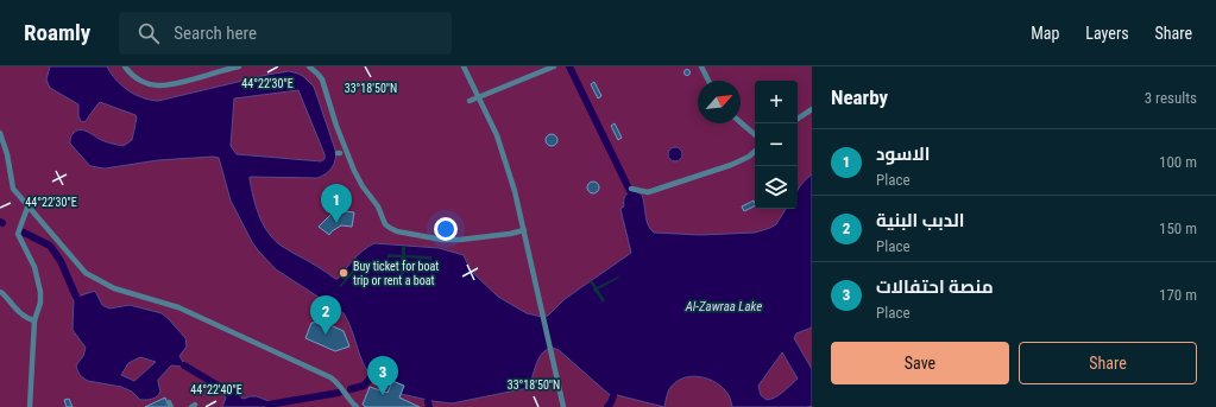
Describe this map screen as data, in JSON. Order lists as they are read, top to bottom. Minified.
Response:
{"water":["Al-Zawraa Lake"],"places":["Buy ticket for boat trip or rent a boat"],"north":"top right","page":{"header":"Roamly","search":"Search here","nav":["Map","Layers","Share"],"heading":["Nearby","3 results"],"map_buttons":["+","−"],"list":[{"mark":"1","name":"الاسود","note":"Place","value":"100 m"},{"mark":"2","name":"الدبب البنية","note":"Place","value":"150 m"},{"mark":"3","name":"منصة احتفالات","note":"Place","value":"170 m"}],"pins":["1","2","3"],"buttons":["Save","Share"]},"coordinates":["44°22'30\"E","33°18'50\"N","44°22'40\"E"]}
